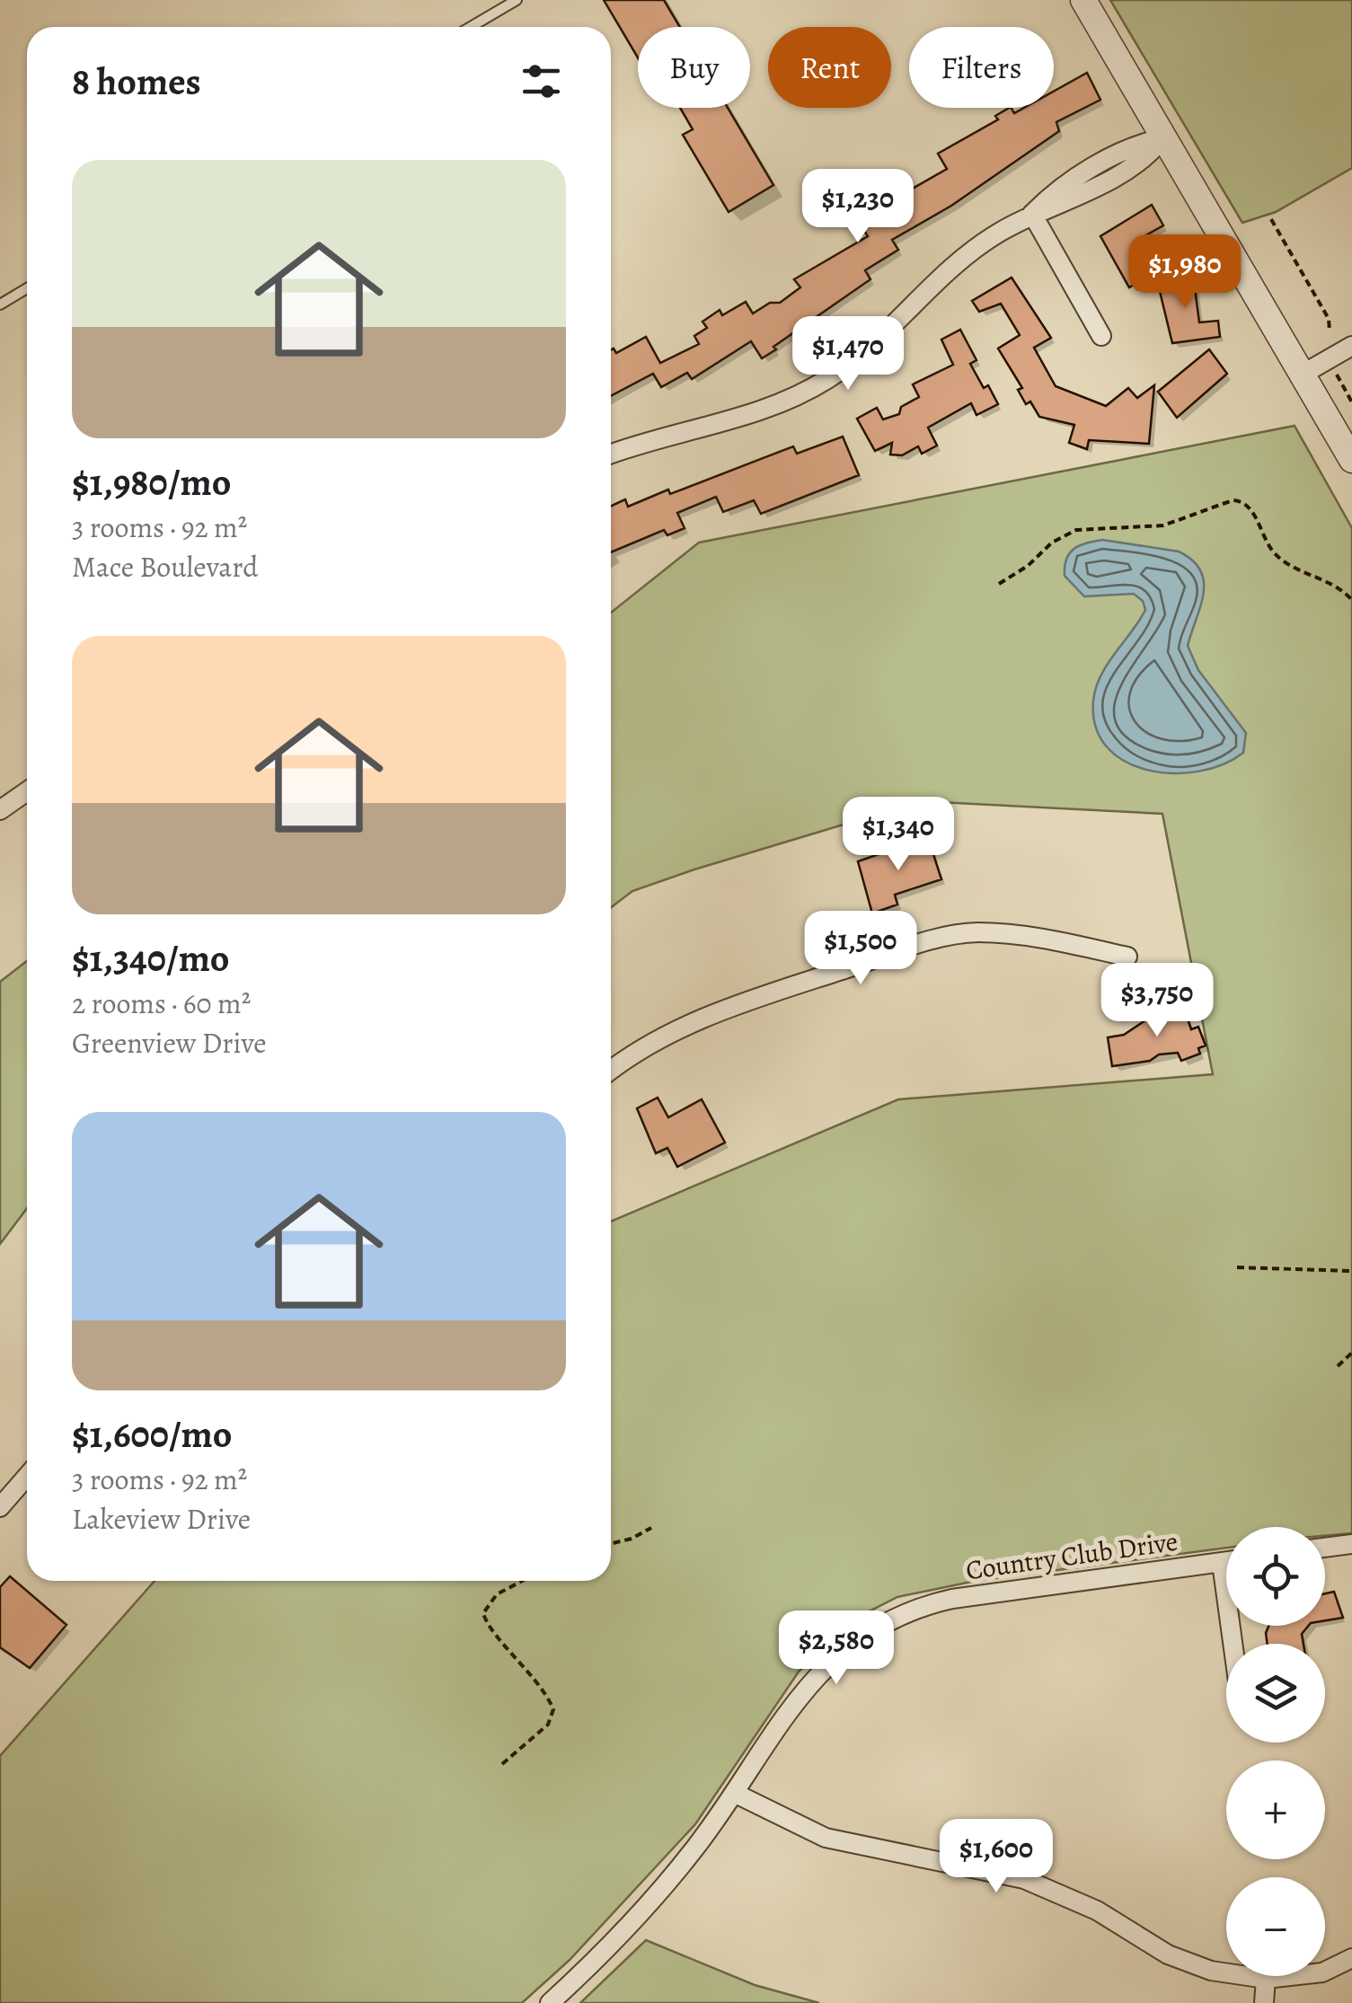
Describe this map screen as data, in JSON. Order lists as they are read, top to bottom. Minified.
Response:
{"streets":{"street":["Country Club Drive"]},"page":{"chip":["Buy","Rent","Filters"],"heading":"8 homes","list":[{"name":"$1,980/mo","note":"3 rooms · 92 m² · Mace Boulevard"},{"name":"$1,340/mo","note":"2 rooms · 60 m² · Greenview Drive"},{"name":"$1,600/mo","note":"3 rooms · 92 m² · Lakeview Drive"}],"price":["$1,230","$1,980","$1,470","$1,340","$1,500","$3,750","$2,580","$1,600"],"map_buttons":["+","−"]}}
